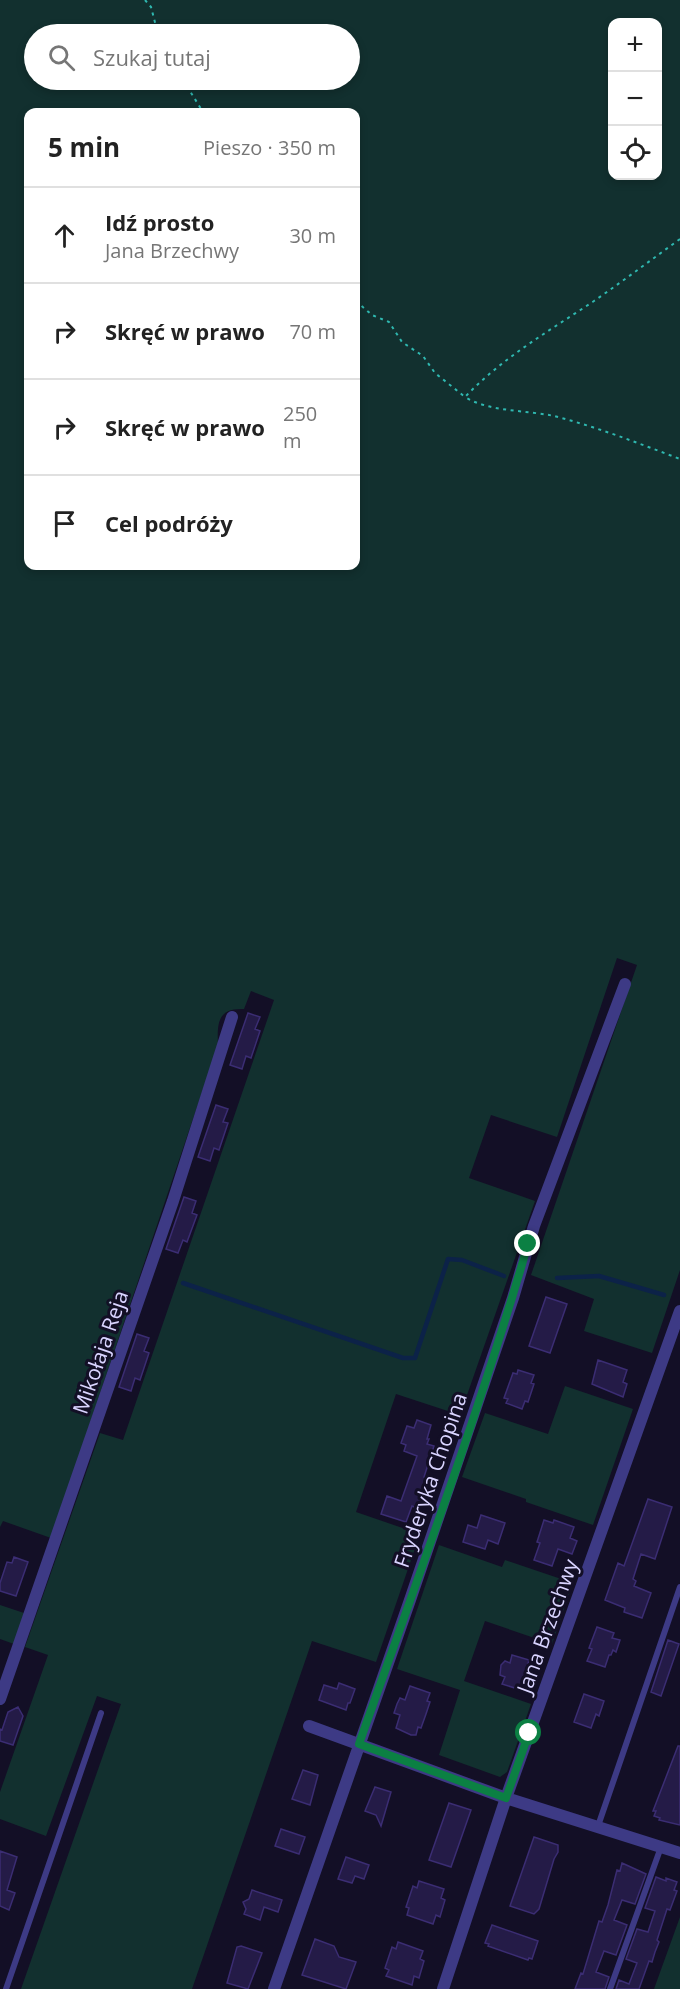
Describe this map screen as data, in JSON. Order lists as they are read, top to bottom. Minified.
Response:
{"streets":{"street":["Mikołaja Reja","Fryderyka Chopina","Jana Brzechwy"]},"page":{"map_buttons":["+","−"],"search":"Szukaj tutaj","heading":["5 min","Pieszo · 350 m"],"list":[["Idź prosto","Jana Brzechwy","30 m"],["Skręć w prawo","70 m"],["Skręć w prawo","250 m"],"Cel podróży"]}}
